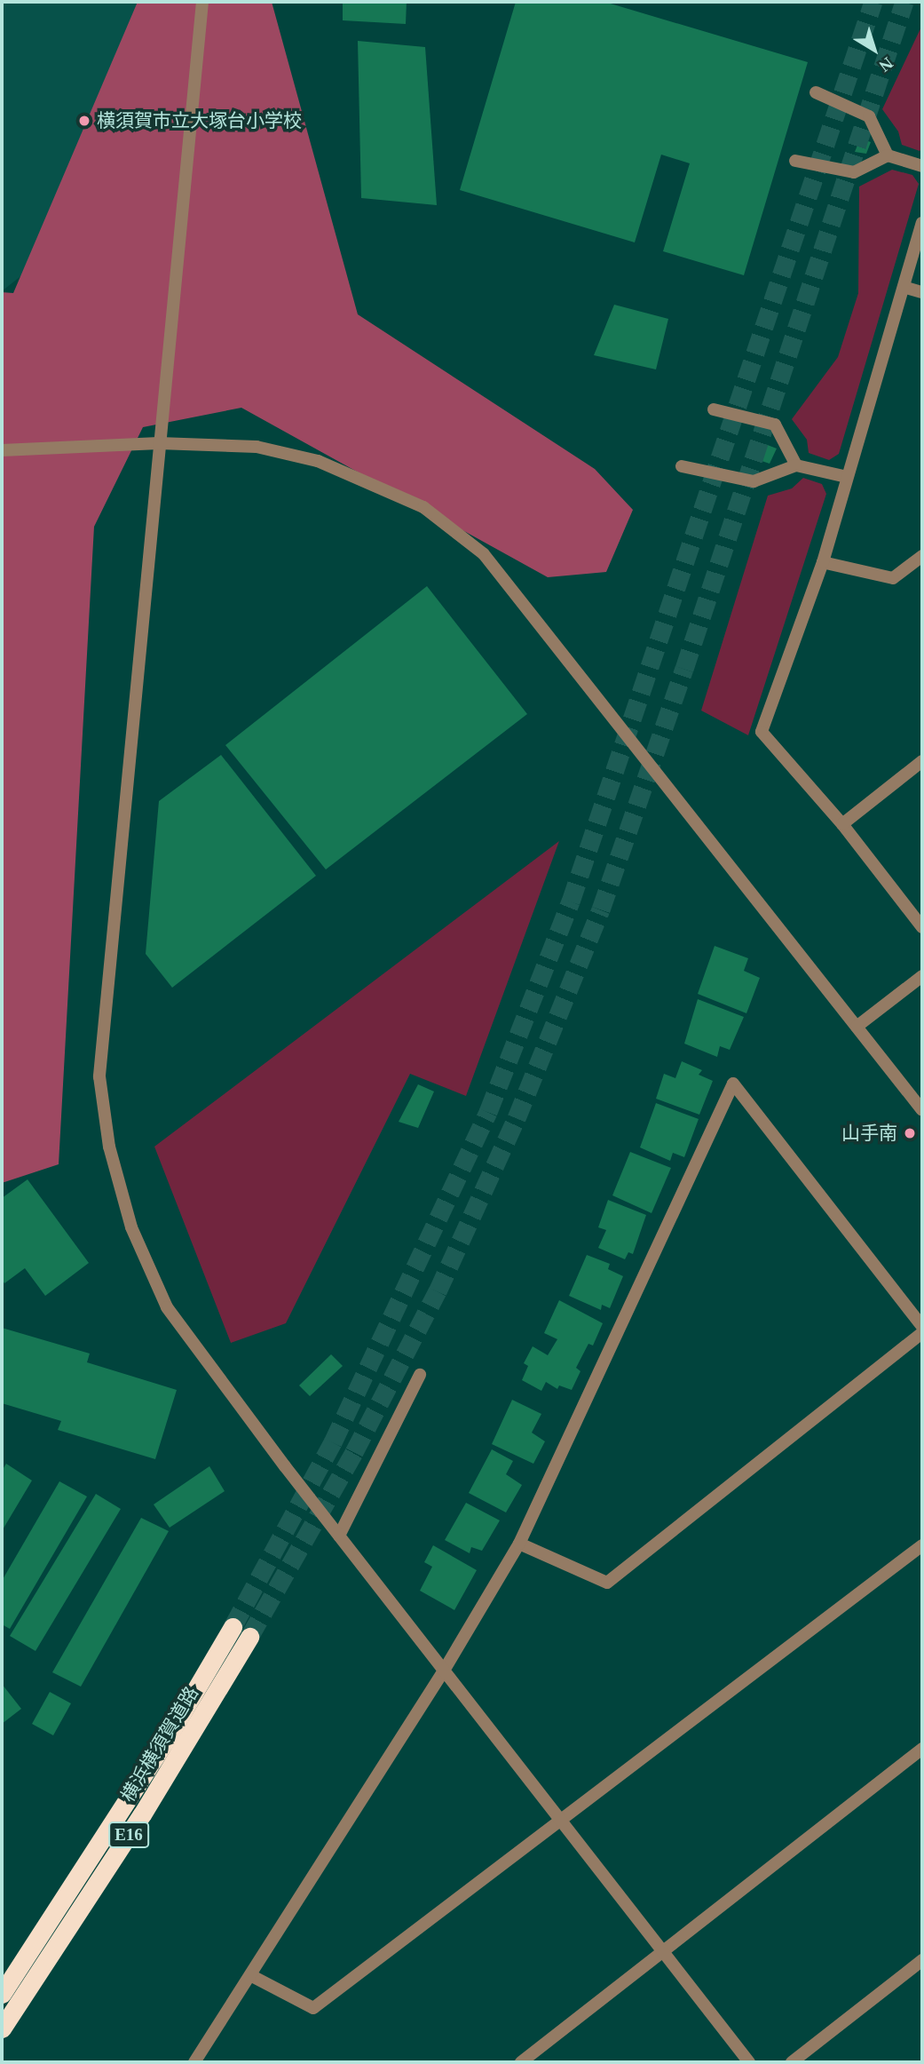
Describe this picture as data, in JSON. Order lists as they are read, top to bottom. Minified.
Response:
{"streets":{"highway":["横浜横須賀道路","E16"]},"places":["横須賀市立大塚台小学校","山手南"],"north":"bottom right"}
